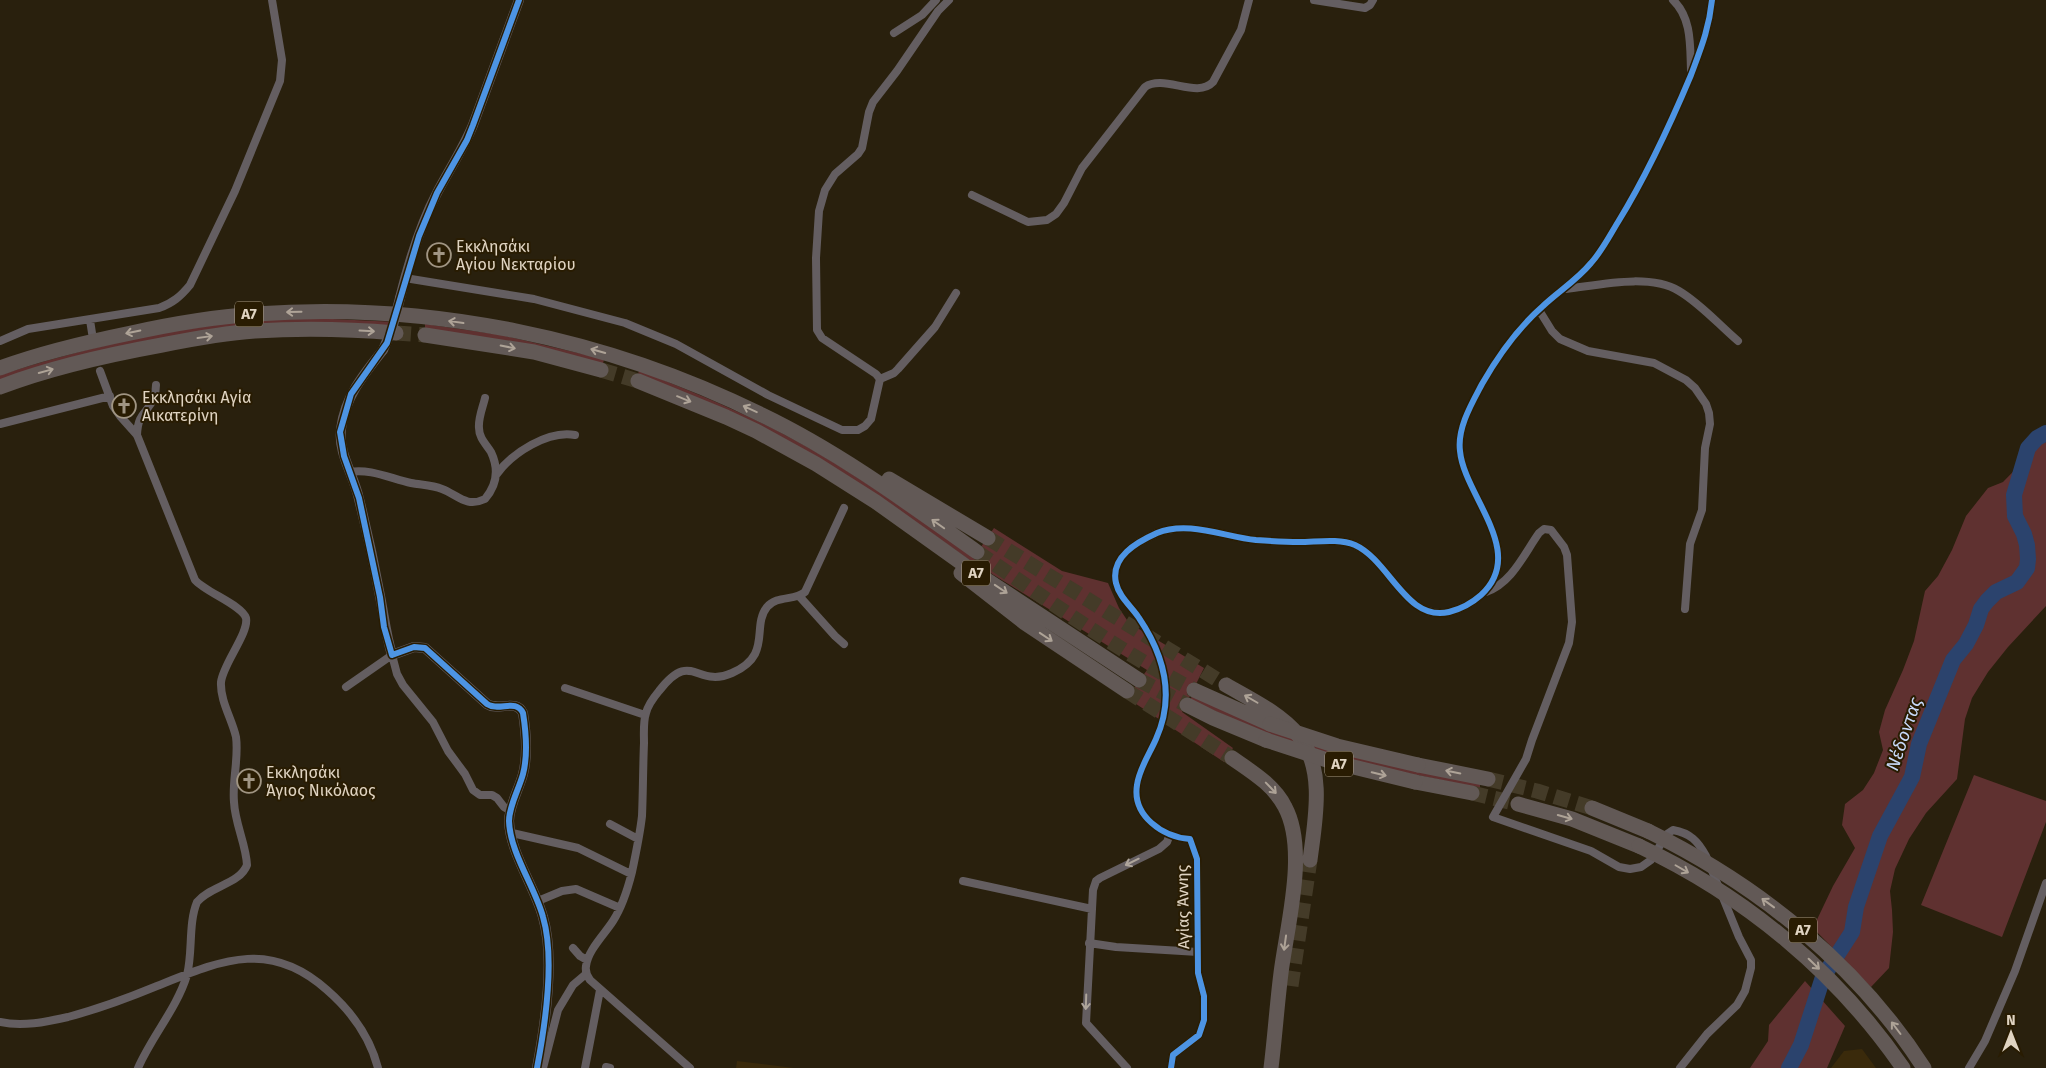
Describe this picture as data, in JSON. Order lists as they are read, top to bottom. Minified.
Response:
{"streets":{"highway":["Α7"],"street":["Αγίας Άννης"]},"water":["Νέδoντας"],"places":{"church":["Εκκλησάκι Αγίου Νεκταρίου","Εκκλησάκι Αγία Αικατερίνη","Εκκλησάκι Άγιος Νικόλαος"]},"north":"top"}
